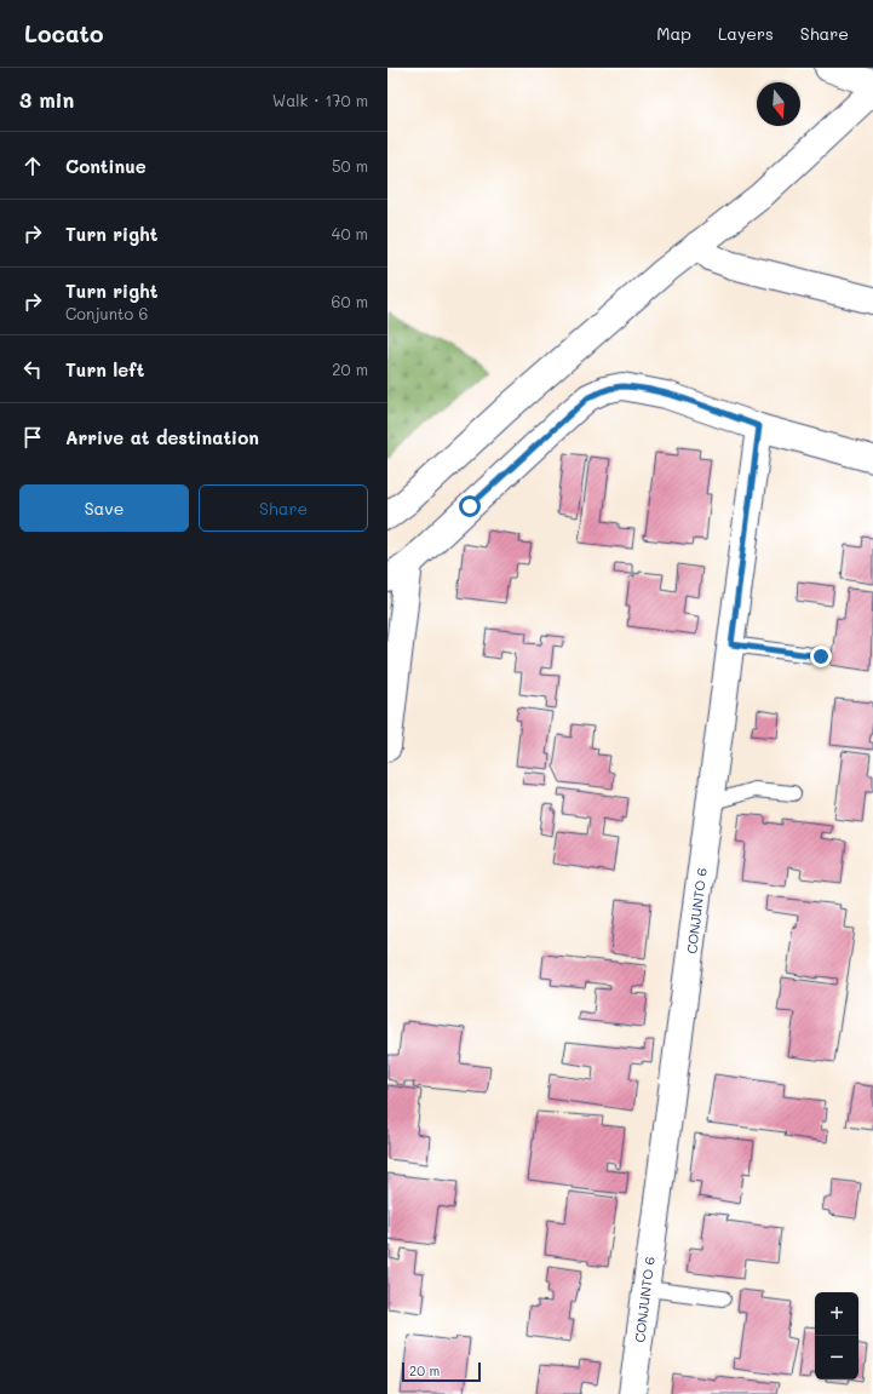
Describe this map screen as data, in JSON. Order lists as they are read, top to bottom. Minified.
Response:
{"streets":{"street":["CONJUNTO 6"]},"scale_bar":"20 m","north":"bottom","page":{"header":"Locato","nav":["Map","Layers","Share"],"heading":["3 min","Walk · 170 m"],"list":[["Continue","50 m"],["Turn right","40 m"],["Turn right","Conjunto 6","60 m"],["Turn left","20 m"],"Arrive at destination"],"buttons":["Save","Share"],"map_buttons":["+","−"],"scale":"20 m"}}
